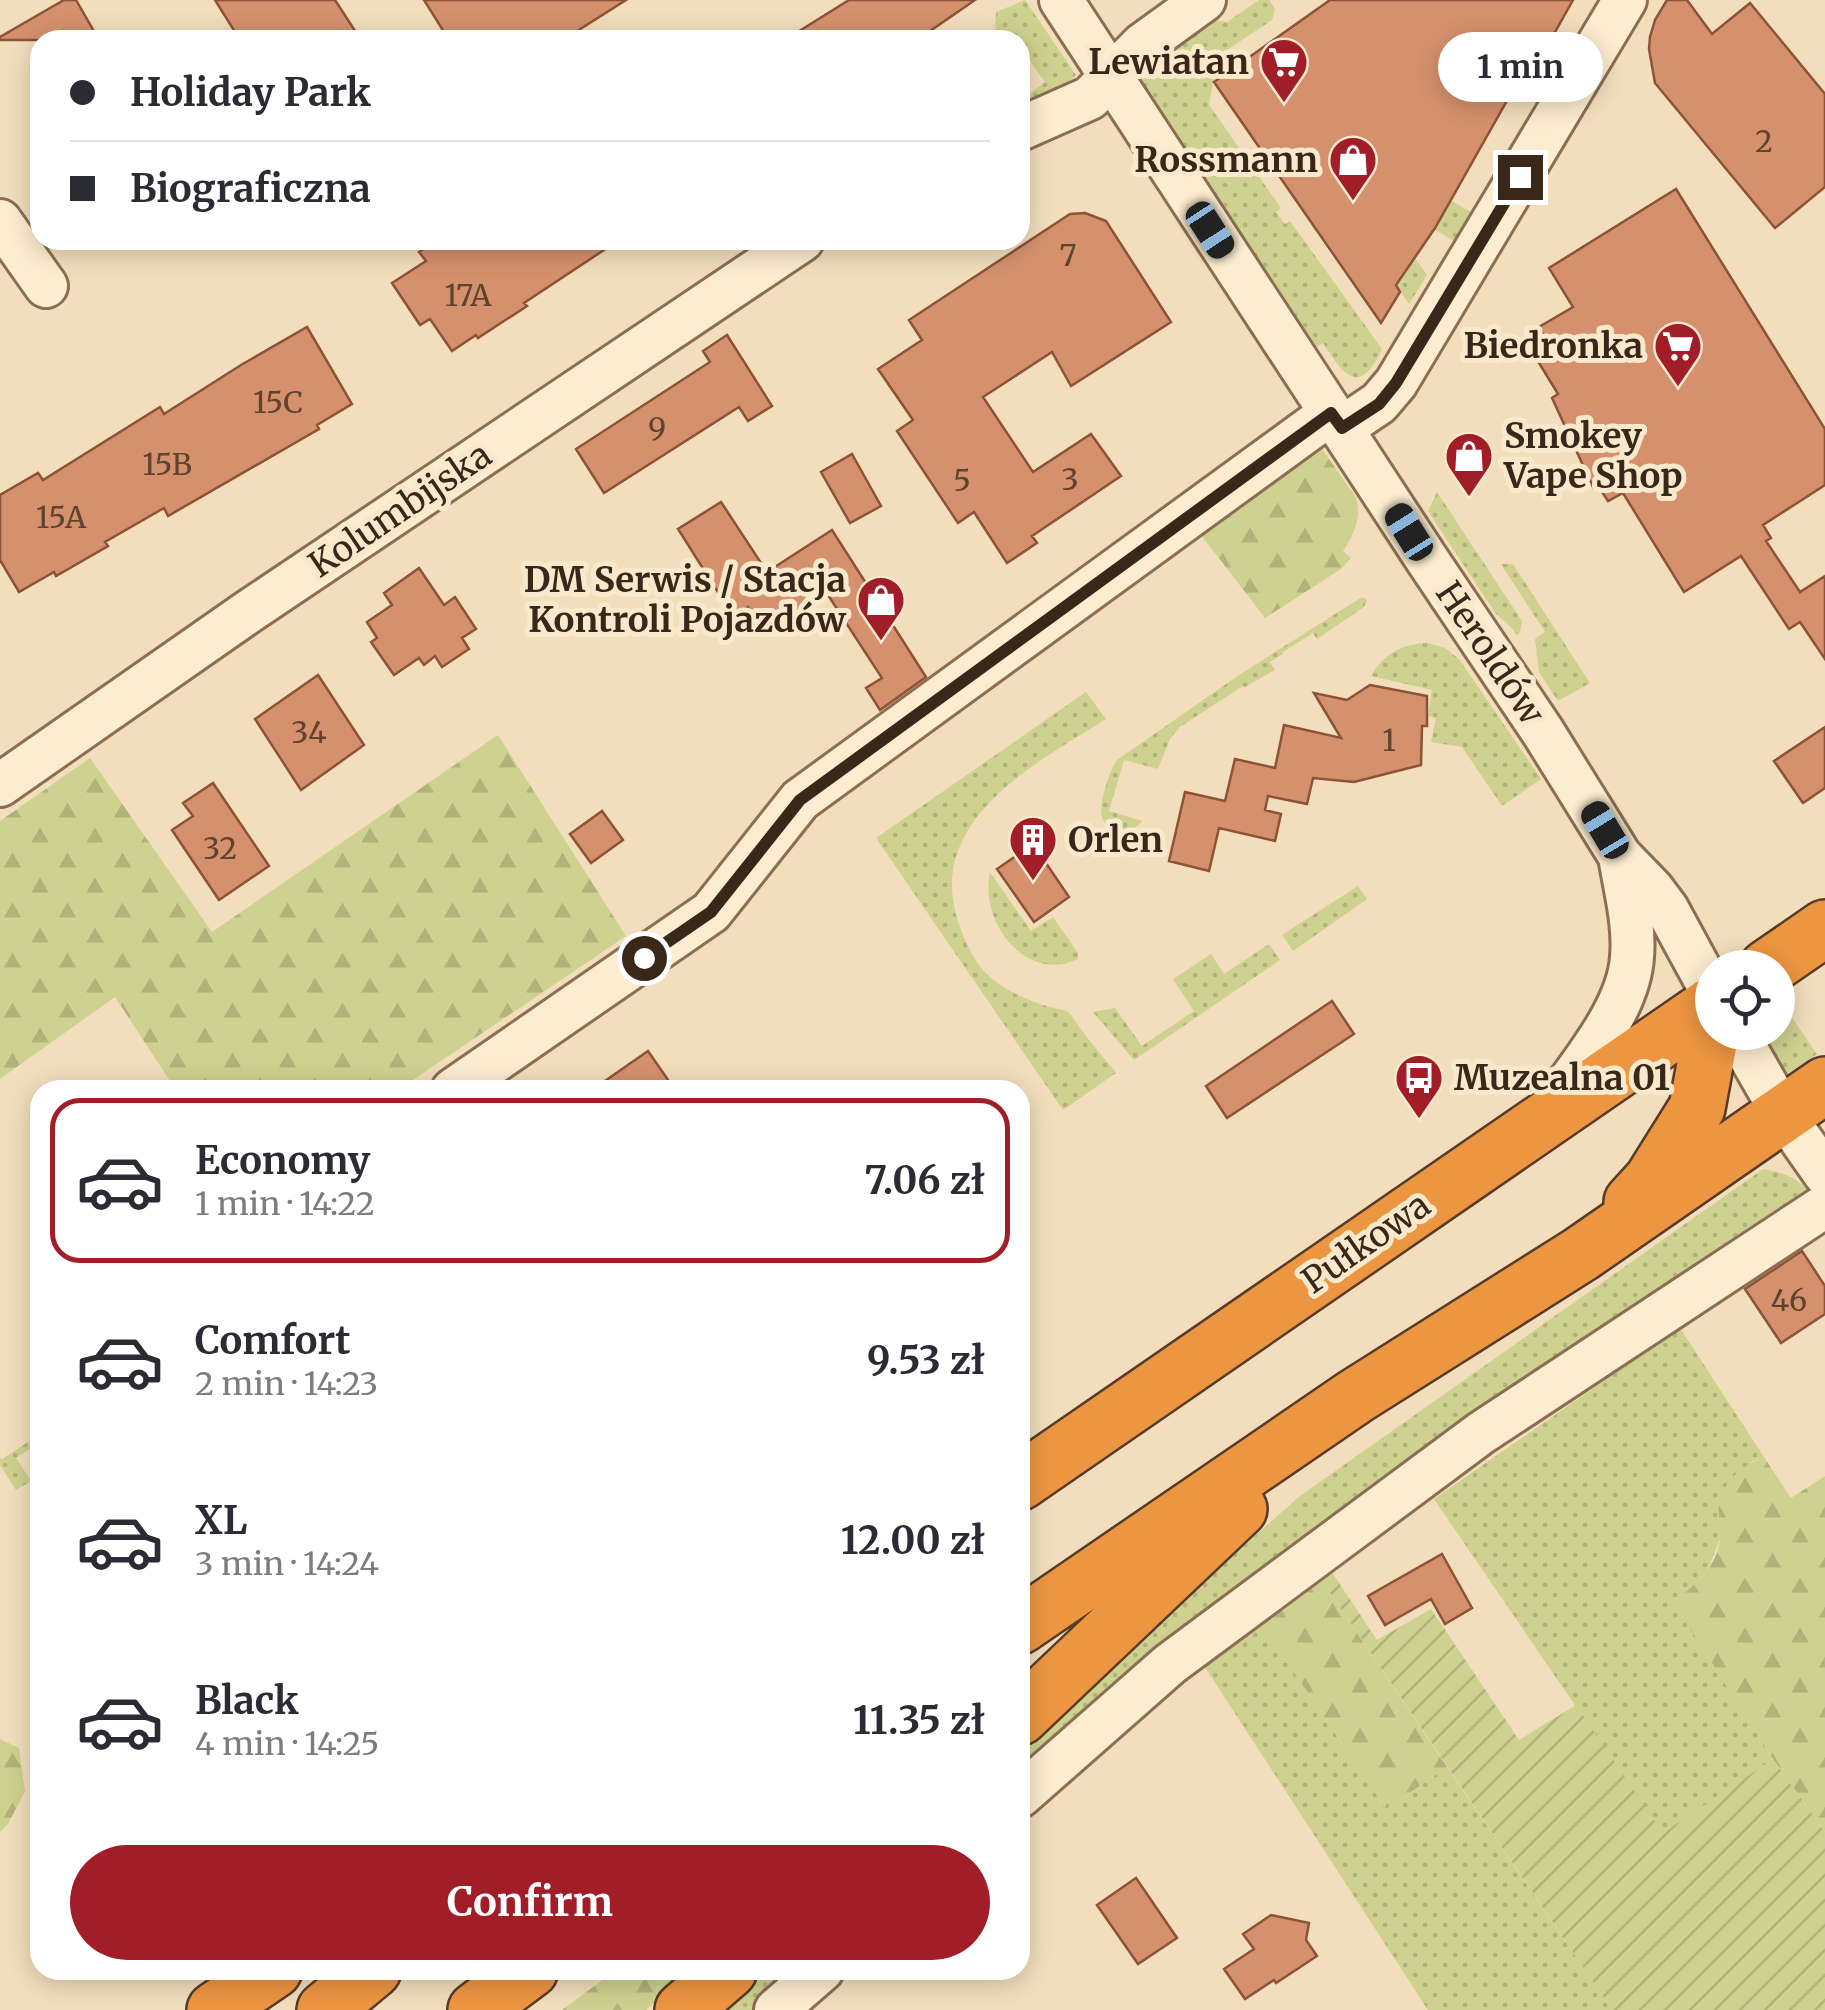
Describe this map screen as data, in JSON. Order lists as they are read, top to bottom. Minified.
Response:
{"streets":{"highway":["Pułkowa"],"street":["Kolumbijska","Heroldów"]},"crossings":[["Heroldów","Pułkowa"]],"places":{"supermarket":["Lewiatan","Biedronka"],"shop":["Rossmann","Smokey Vape Shop","DM Serwis / Stacja Kontroli Pojazdów"],"building":["Orlen"],"bus stop":["Muzealna 01"]},"house_numbers":["2","7","17A","15C","9","15B","3","5","15A","34","1","32","46"],"page":{"banner":["Holiday Park","Biograficzna"],"bubble":"1 min","list":[{"name":"Economy","note":"1 min · 14:22","value":"7.06 zł"},{"name":"Comfort","note":"2 min · 14:23","value":"9.53 zł"},{"name":"XL","note":"3 min · 14:24","value":"12.00 zł"},{"name":"Black","note":"4 min · 14:25","value":"11.35 zł"}],"buttons":"Confirm"}}
